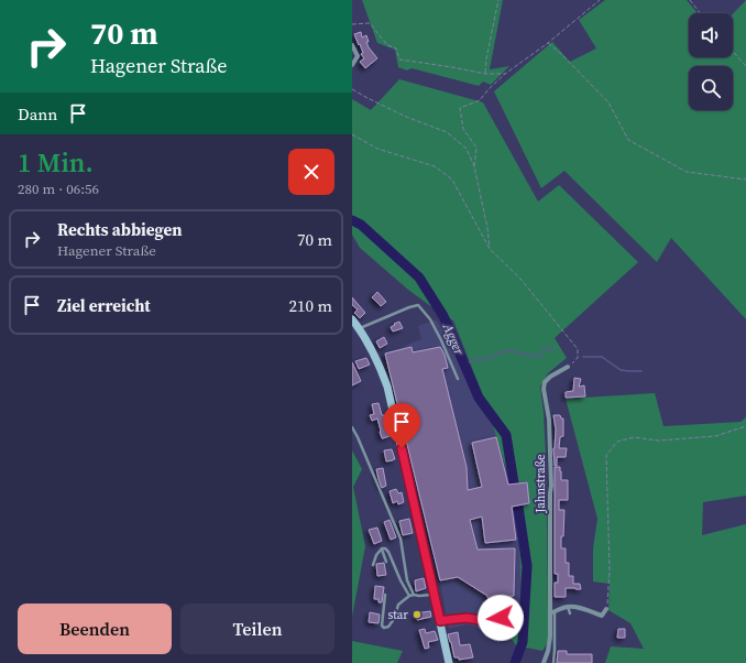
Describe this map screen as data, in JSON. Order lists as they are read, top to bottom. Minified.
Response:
{"streets":{"street":["Jahnstraße"]},"water":["Agger"],"places":["star"],"page":{"turn":["70 m","Hagener Straße"],"then":"Dann","heading":["1 Min.","280 m · 06:56"],"list":[{"name":"Rechts abbiegen","note":"Hagener Straße","value":"70 m"},{"name":"Ziel erreicht","value":"210 m"}],"buttons":["Beenden","Teilen"]}}
